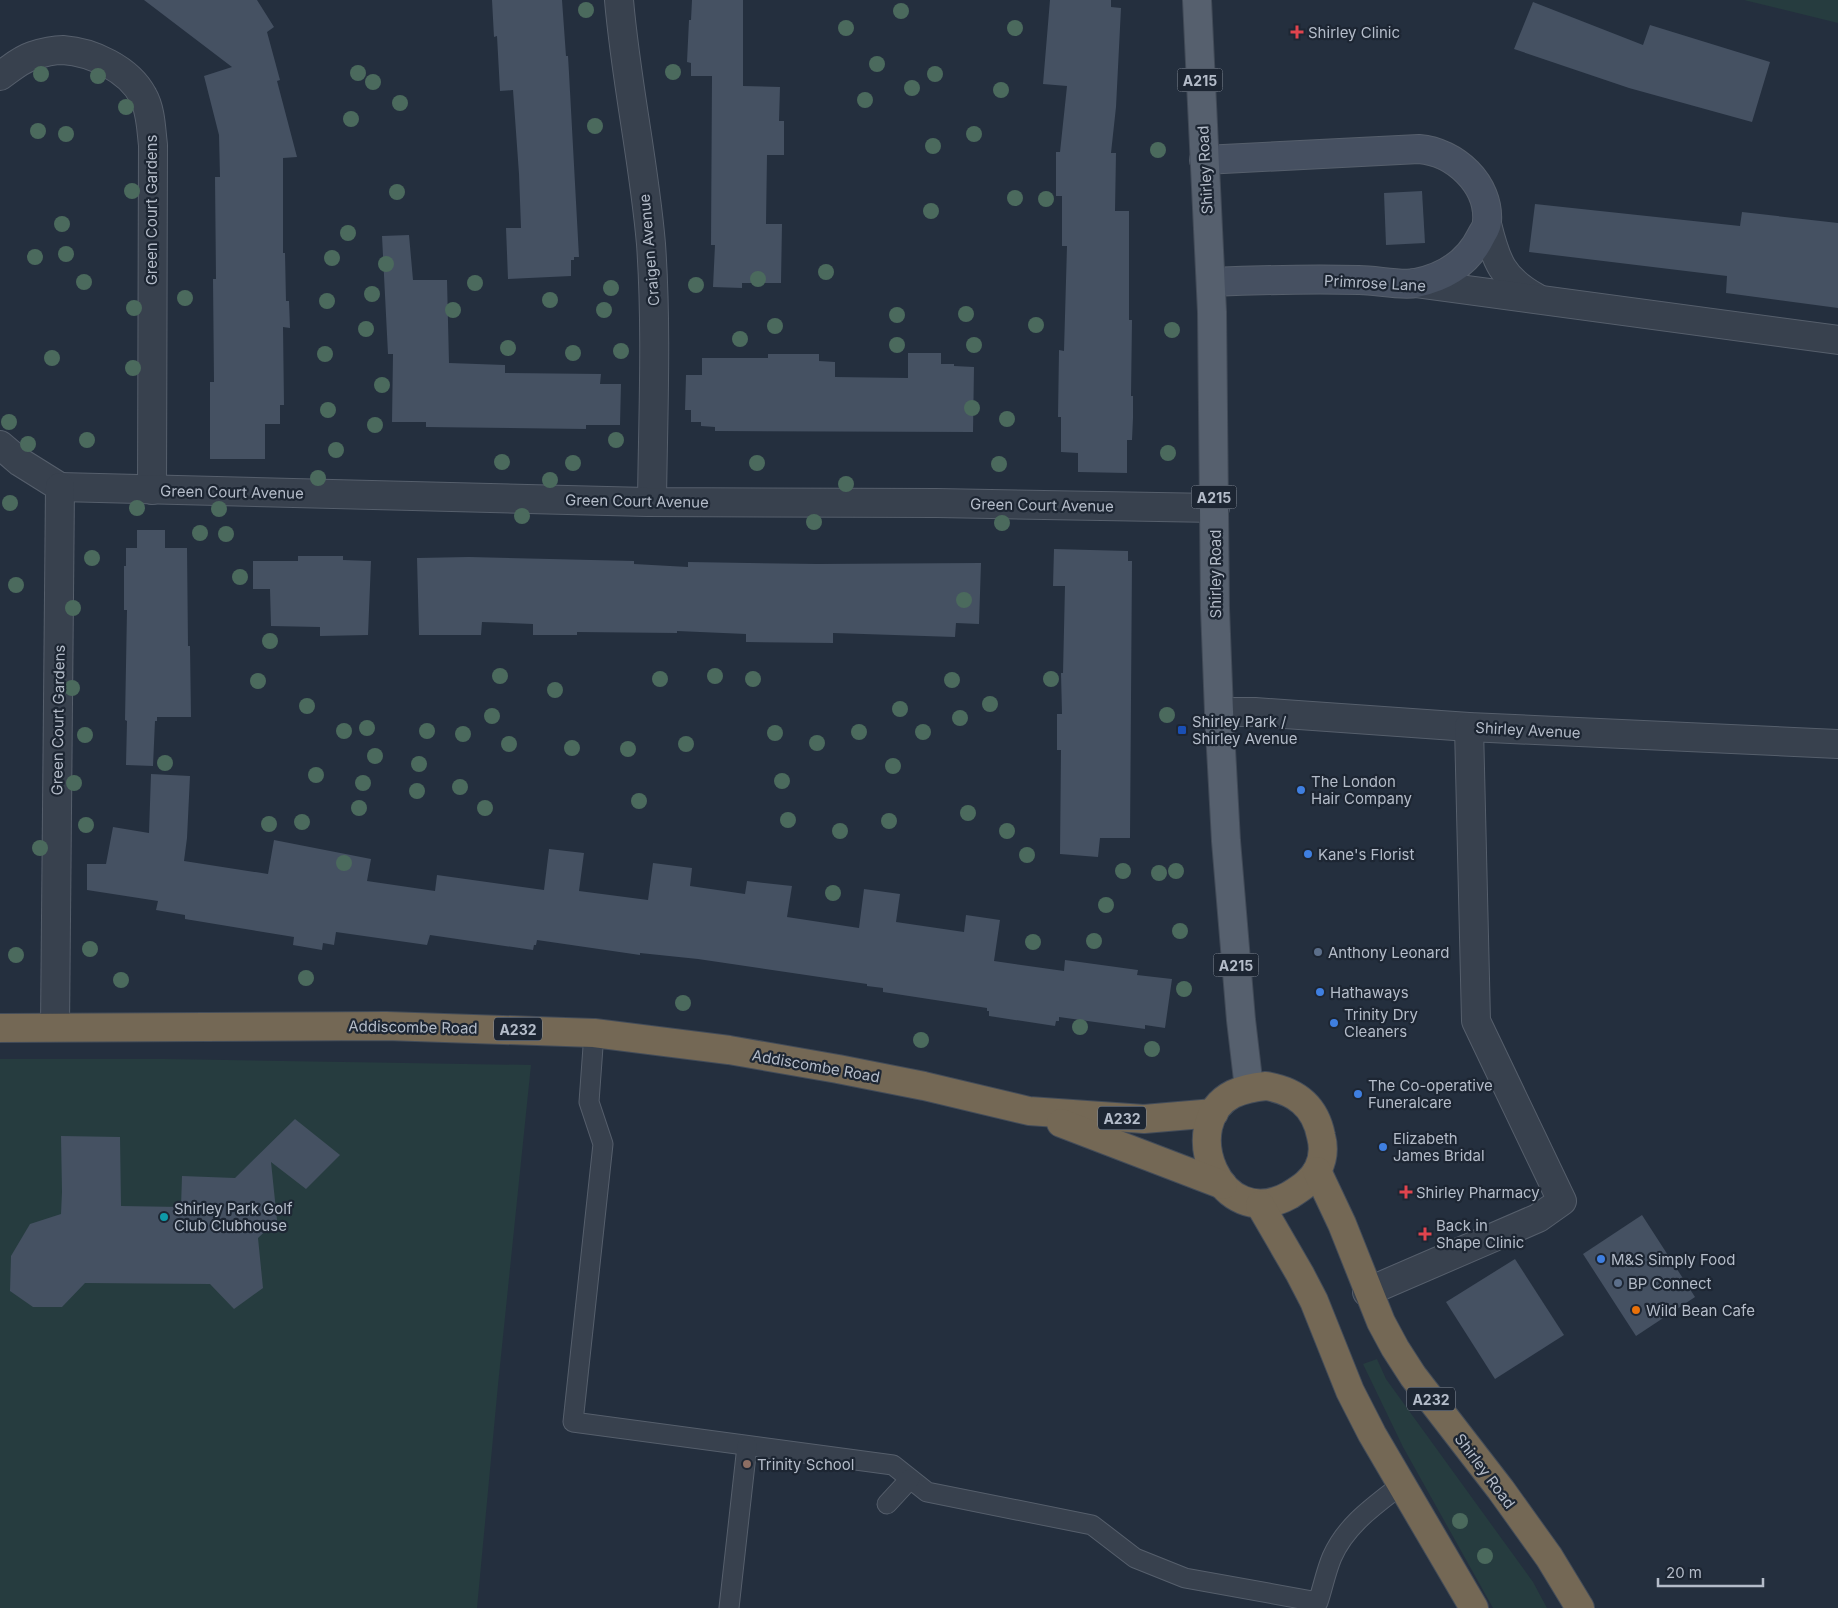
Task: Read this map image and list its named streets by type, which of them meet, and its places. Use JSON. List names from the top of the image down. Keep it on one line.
{"streets":{"highway":["Shirley Road","Addiscombe Road","A232"],"main road":["A215"],"street":["Green Court Gardens","Craigen Avenue","Primrose Lane","Green Court Avenue","Shirley Avenue"]},"crossings":[["Shirley Road","Primrose Lane"],["Shirley Road","Green Court Avenue"],["Shirley Road","Shirley Avenue"],["Shirley Road","Addiscombe Road"],["Green Court Gardens","Green Court Avenue"],["Green Court Gardens","Addiscombe Road"],["Craigen Avenue","Green Court Avenue"]],"places":{"health":["Shirley Clinic","Shirley Pharmacy","Back in Shape Clinic"],"transit":["Shirley Park / Shirley Avenue"],"other":["The London Hair Company","Kane's Florist","Anthony Leonard","Hathaways","Trinity Dry Cleaners","The Co-operative Funeralcare","Elizabeth James Bridal","Shirley Park Golf Club Clubhouse","M&S Simply Food","BP Connect","Wild Bean Cafe","Trinity School"]},"scale_bar":"20 m"}
